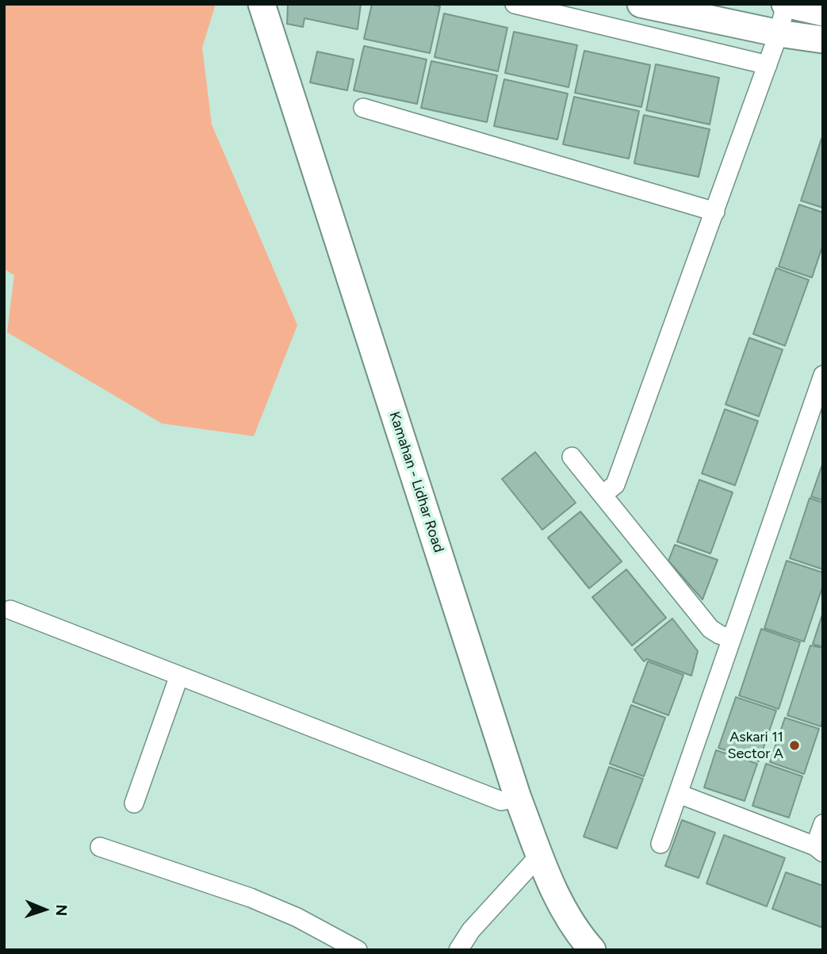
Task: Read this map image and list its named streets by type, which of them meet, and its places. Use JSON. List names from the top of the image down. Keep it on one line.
{"streets":{"main road":["Kamahan - Lidhar Road"]},"places":["Askari 11 Sector A"],"north":"right"}
